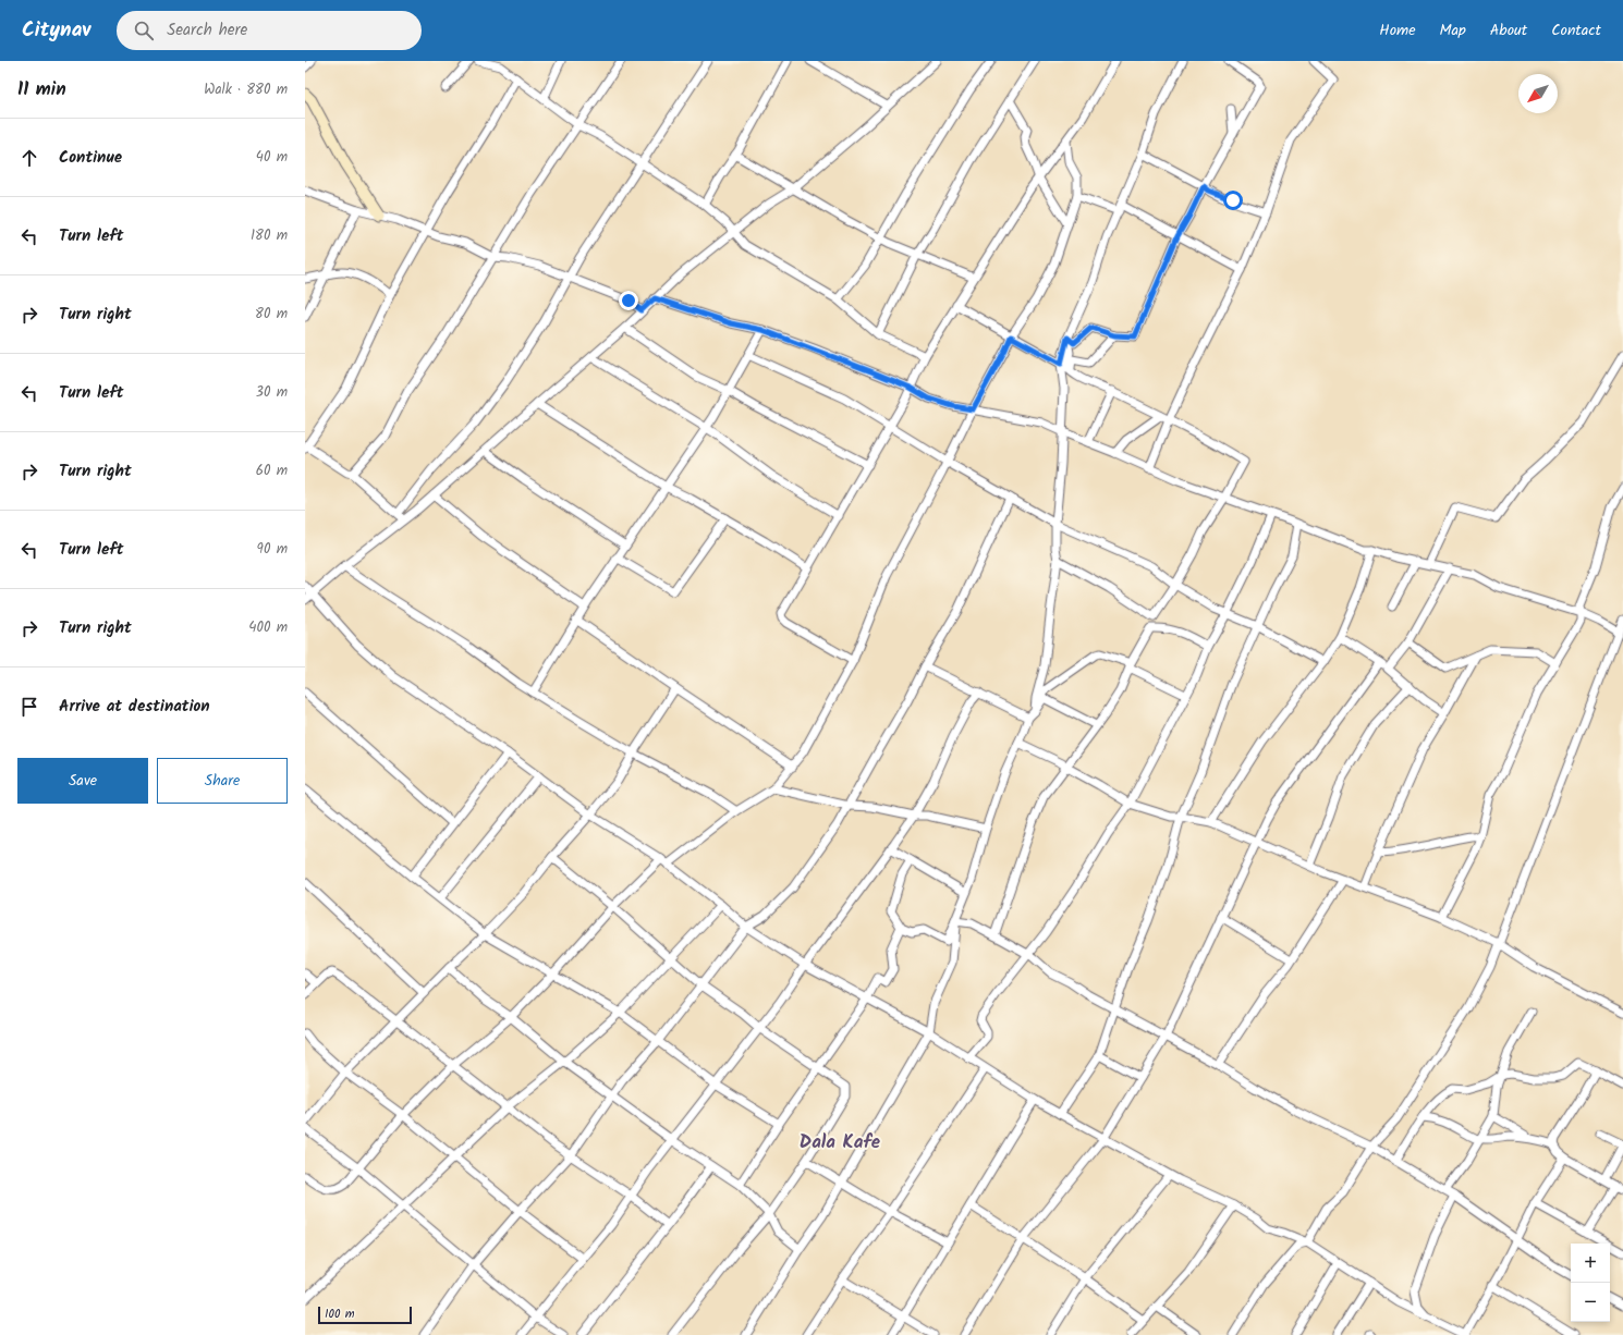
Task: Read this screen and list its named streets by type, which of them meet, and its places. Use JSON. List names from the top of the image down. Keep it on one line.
{"districts":["Dala Kafe"],"scale_bar":"100 m","north":"bottom left","page":{"header":"Citynav","search":"Search here","nav":["Home","Map","About","Contact"],"heading":["11 min","Walk · 880 m"],"list":[["Continue","40 m"],["Turn left","180 m"],["Turn right","80 m"],["Turn left","30 m"],["Turn right","60 m"],["Turn left","90 m"],["Turn right","400 m"],"Arrive at destination"],"buttons":["Save","Share"],"map_buttons":["+","−"],"scale":"100 m"}}
